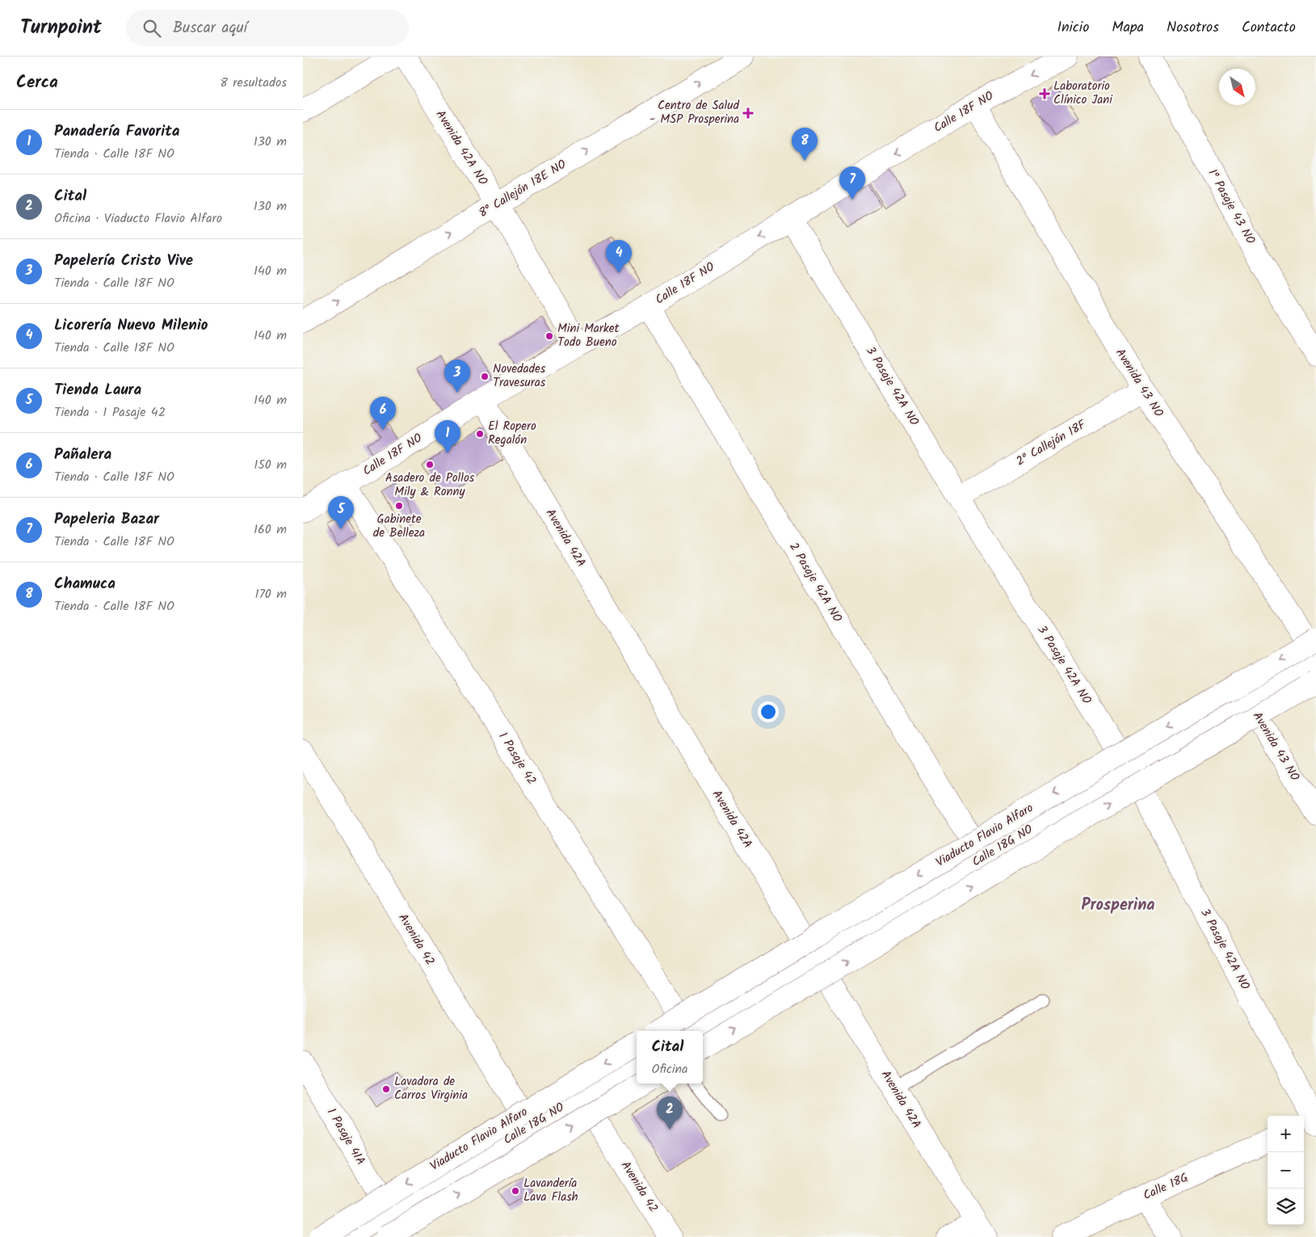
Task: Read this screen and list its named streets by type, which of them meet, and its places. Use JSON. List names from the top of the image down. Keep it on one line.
{"streets":{"street":["Calle 18F NO","Avenida 42A NO","8° Callejón 18E NO","1° Pasaje 43 NO","Avenida 43 NO","3 Pasaje 42A NO","2° Callejón 18F","Avenida 42A","2 Pasaje 42A NO","1 Pasaje 42","Viaducto Flavio Alfaro","Calle 18G NO","Avenida 42","1 Pasaje 41A","Calle 18G"]},"crossings":[["Calle 18F NO","Avenida 42A NO"],["Calle 18F NO","Avenida 43 NO"],["Calle 18F NO","3 Pasaje 42A NO"],["Calle 18F NO","Avenida 42A"],["Calle 18F NO","2 Pasaje 42A NO"],["Calle 18F NO","1 Pasaje 42"],["Avenida 42A NO","8° Callejón 18E NO"],["Avenida 43 NO","2° Callejón 18F"],["Avenida 43 NO","Calle 18G NO"],["3 Pasaje 42A NO","2° Callejón 18F"],["3 Pasaje 42A NO","Calle 18G NO"],["Avenida 42A","Calle 18G NO"],["2 Pasaje 42A NO","Calle 18G NO"],["Calle 18G NO","Avenida 42"],["Calle 18G NO","1 Pasaje 41A"]],"one_way":["Calle 18F NO","8° Callejón 18E NO"],"districts":["Prosperina"],"places":{"health":["Laboratorio Clínico Jani","Centro de Salud - MSP Prosperina"],"other":["Mini Market Todo Bueno","Novedades Travesuras","El Ropero Regalón","Asadero de Pollos Mily & Ronny","Gabinete de Belleza","Lavadora de Carros Virginia","Lavandería Lava Flash"]},"north":"bottom right","page":{"header":"Turnpoint","search":"Buscar aquí","nav":["Inicio","Mapa","Nosotros","Contacto"],"heading":["Cerca","8 resultados"],"list":[{"mark":"1","name":"Panadería Favorita","note":"Tienda · Calle 18F NO","value":"130 m"},{"mark":"2","name":"Cital","note":"Oficina · Viaducto Flavio Alfaro","value":"130 m"},{"mark":"3","name":"Papelería Cristo Vive","note":"Tienda · Calle 18F NO","value":"140 m"},{"mark":"4","name":"Licorería Nuevo Milenio","note":"Tienda · Calle 18F NO","value":"140 m"},{"mark":"5","name":"Tienda Laura","note":"Tienda · 1 Pasaje 42","value":"140 m"},{"mark":"6","name":"Pañalera","note":"Tienda · Calle 18F NO","value":"150 m"},{"mark":"7","name":"Papeleria Bazar","note":"Tienda · Calle 18F NO","value":"160 m"},{"mark":"8","name":"Chamuca","note":"Tienda · Calle 18F NO","value":"170 m"}],"pins":["8","7","4","3","6","1","5","2"],"popup":["Cital","Oficina"],"map_buttons":["+","−"]}}
